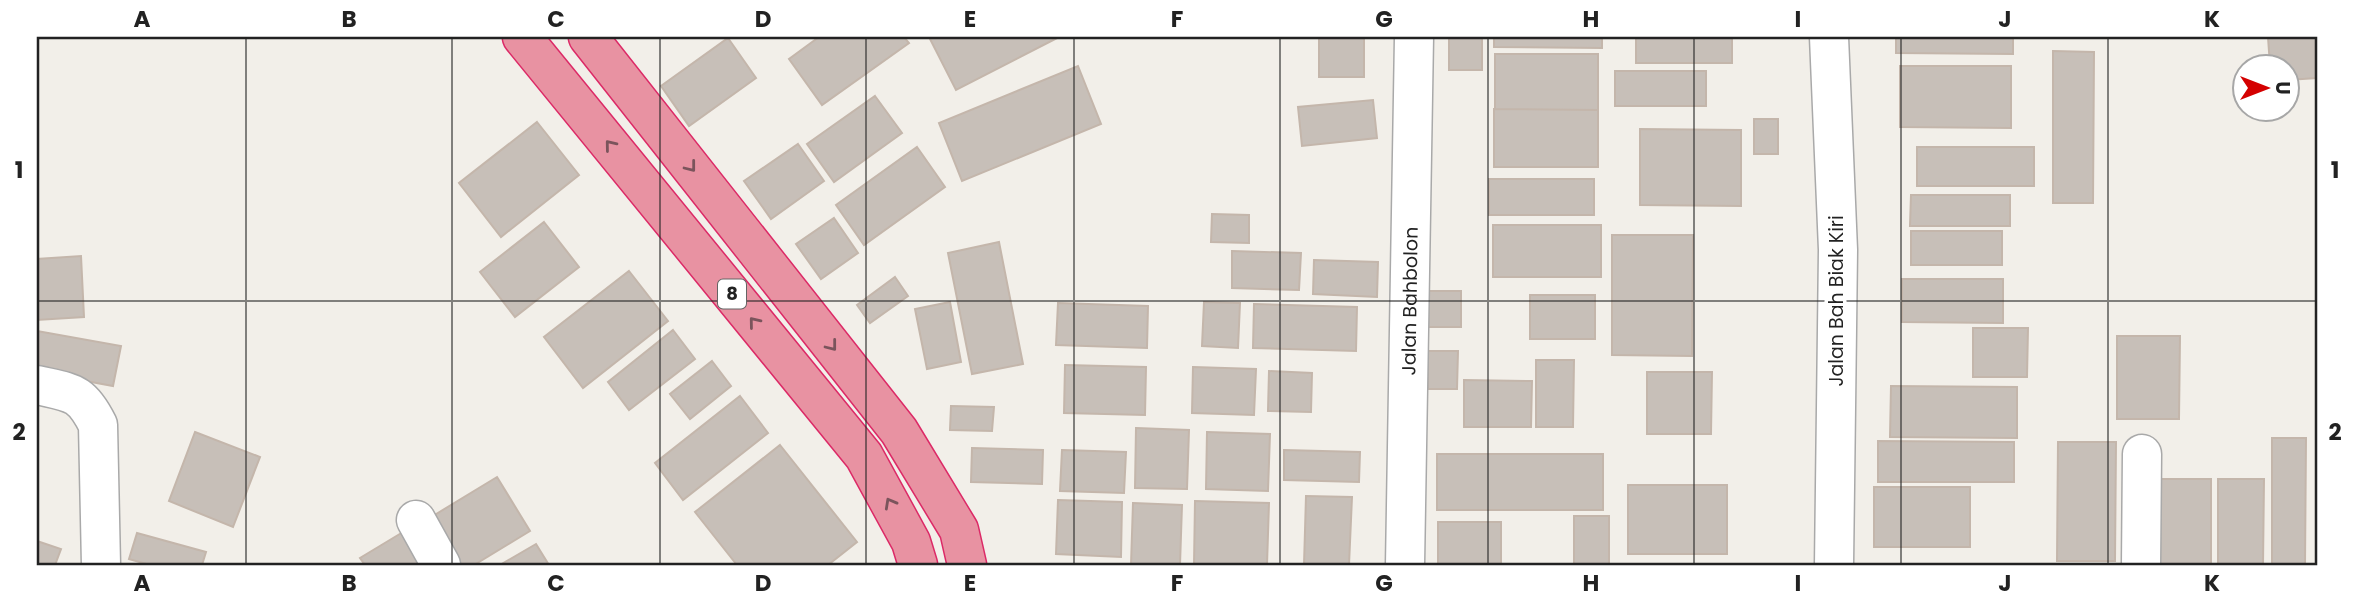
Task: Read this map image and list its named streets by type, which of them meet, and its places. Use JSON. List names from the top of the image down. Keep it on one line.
{"streets":{"highway":["8"],"street":["Jalan Bahbolon","Jalan Bah Biak Kiri"]},"north":"right","grid":{"columns":["A","B","C","D","E","F","G","H","I","J","K"],"rows":["1","2"]}}
